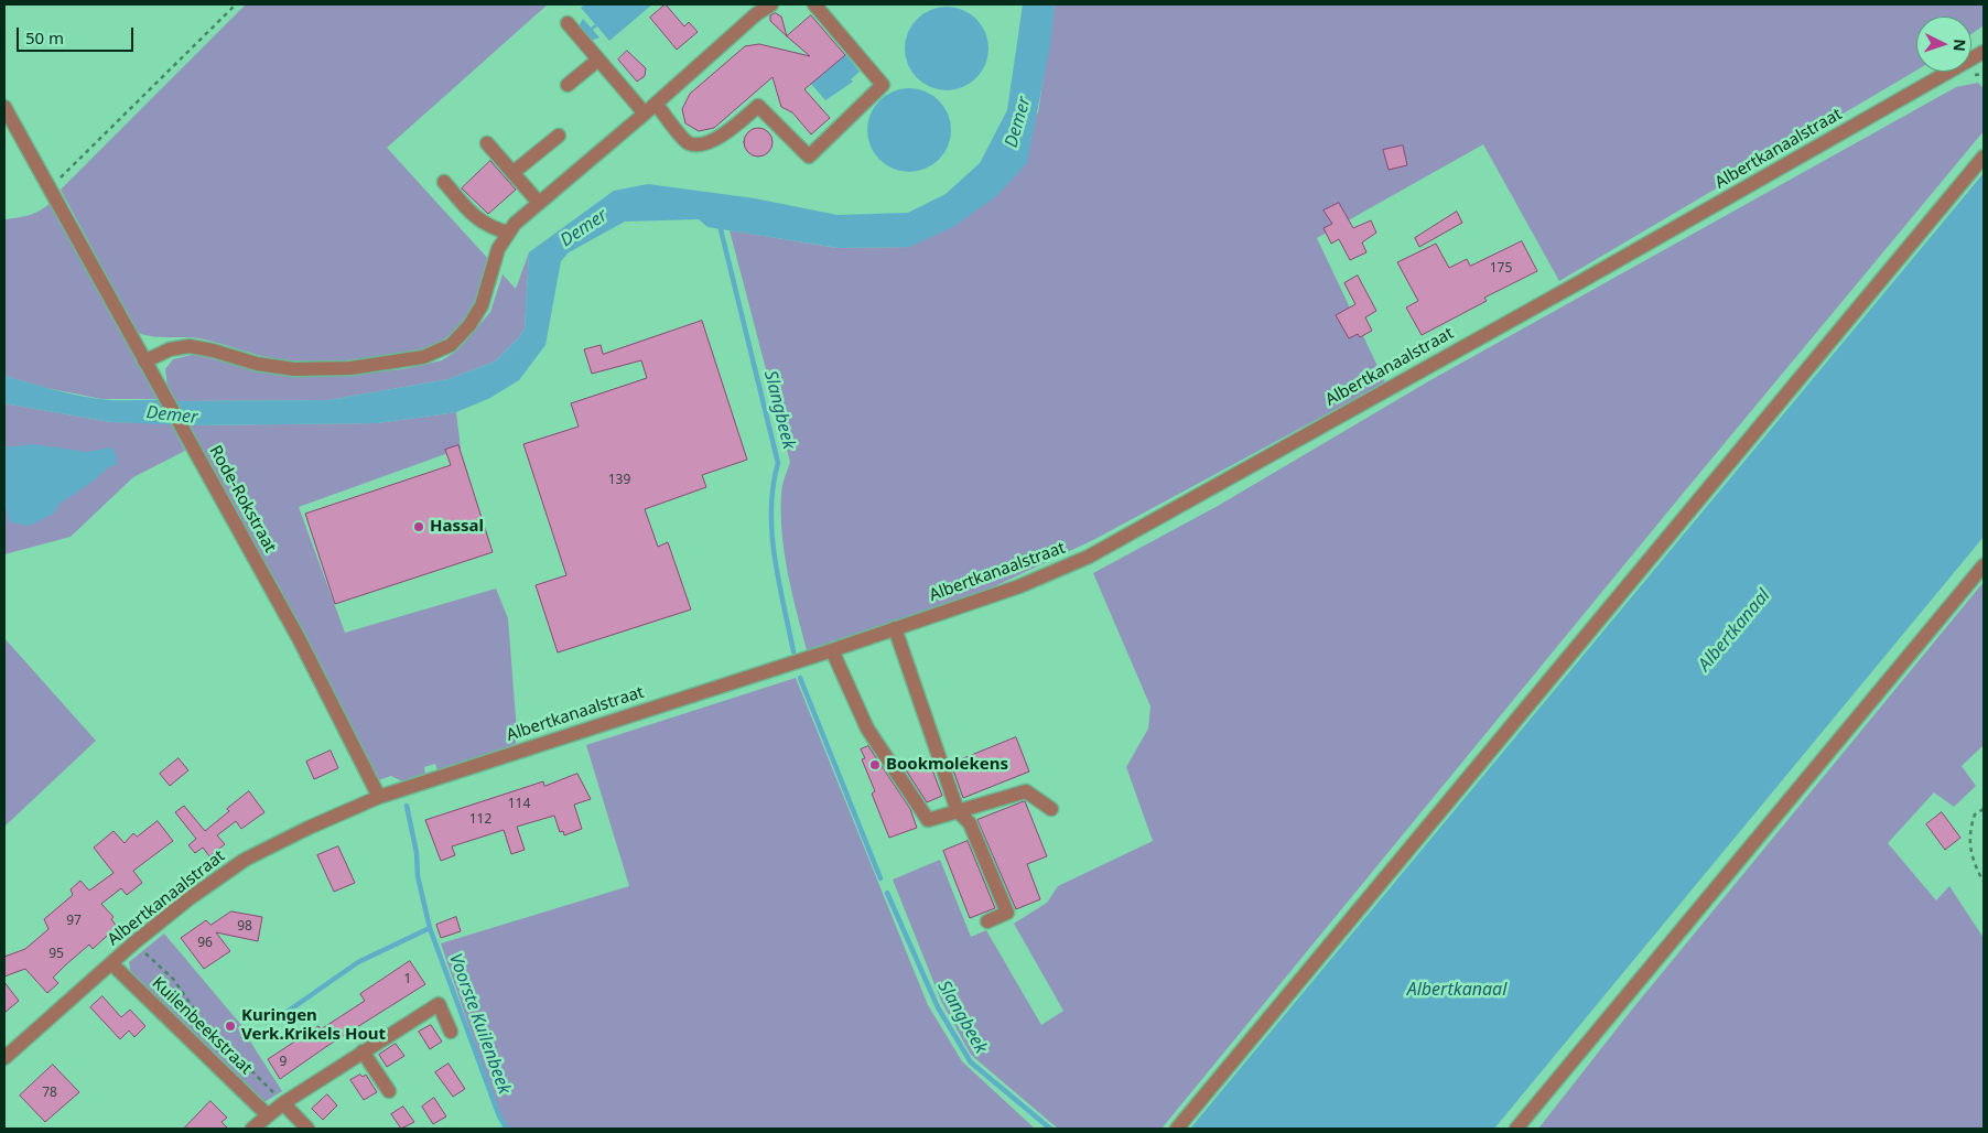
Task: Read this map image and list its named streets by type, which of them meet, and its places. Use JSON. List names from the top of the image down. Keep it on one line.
{"streets":{"street":["Albertkanaalstraat","Rode-Rokstraat","Kuilenbeekstraat"]},"crossings":[["Albertkanaalstraat","Rode-Rokstraat"],["Albertkanaalstraat","Kuilenbeekstraat"]],"water":["Demer","Slangbeek","Albertkanaal","Voorste Kuilenbeek"],"places":["Hassal","Bookmolekens","Kuringen Verk.Krikels Hout"],"house_numbers":["175","139","114","112","97","98","96","95","1","9","78"],"scale_bar":"50 m","north":"right"}
